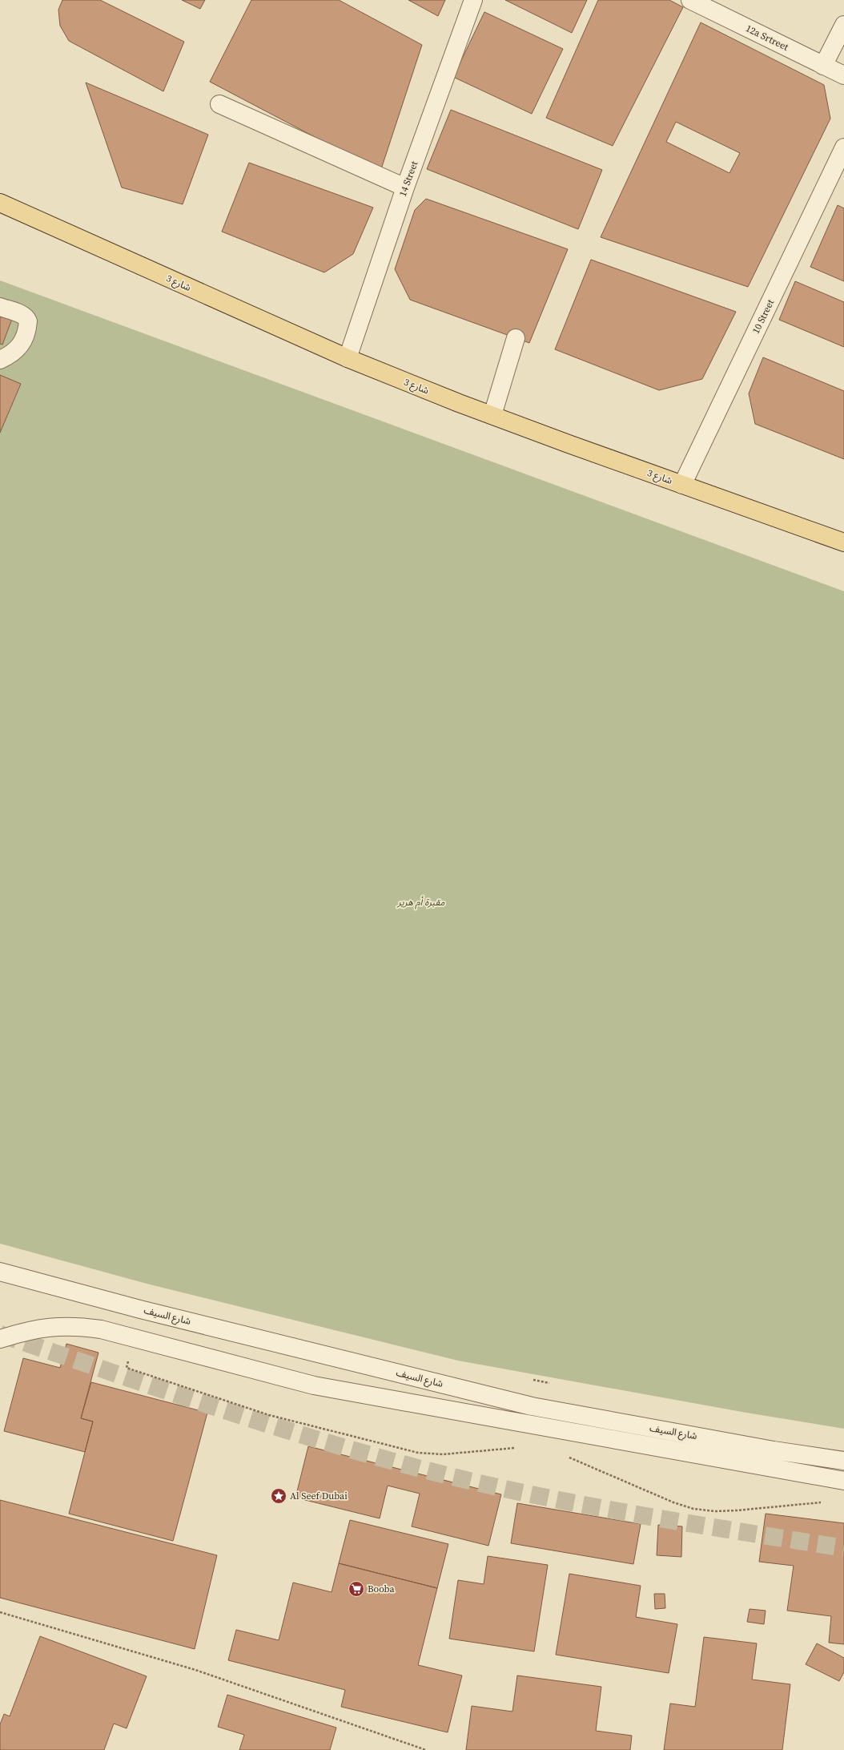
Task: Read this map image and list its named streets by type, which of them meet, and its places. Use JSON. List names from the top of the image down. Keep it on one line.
{"streets":{"main road":["شارع 3"],"street":["12a Srtreet","14 Street","10 Street","شارع السيف"]},"crossings":[["14 Street","شارع 3"],["شارع 3","10 Street"]],"parks":["مقبرة أم هرير"],"places":{"place":["Al Seef Dubai"],"supermarket":["Booba"]}}
